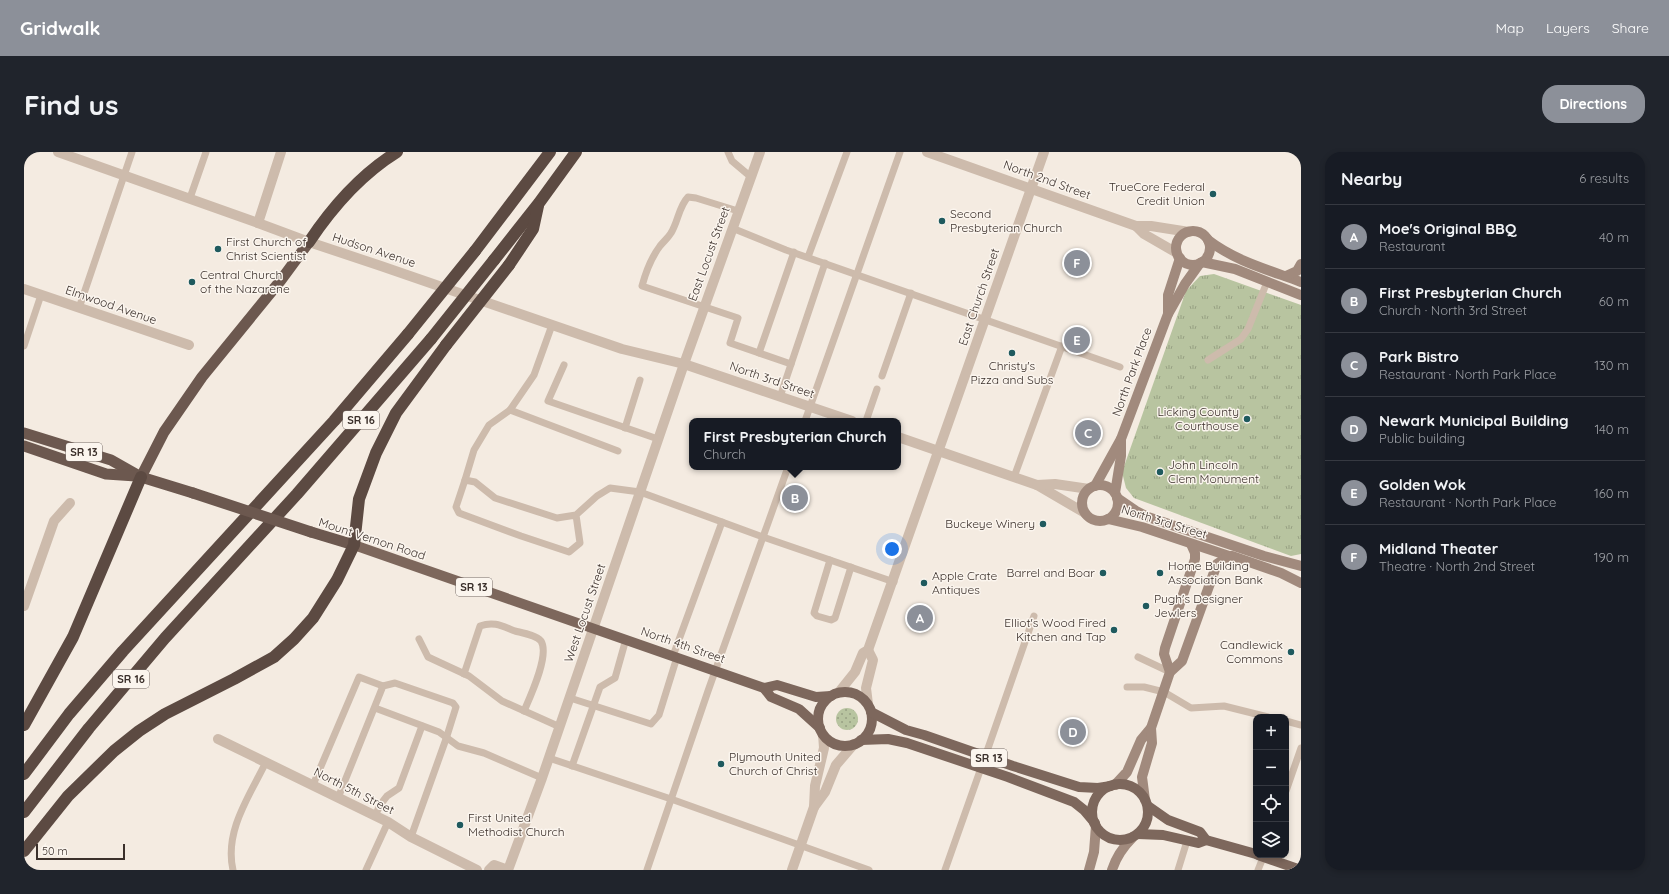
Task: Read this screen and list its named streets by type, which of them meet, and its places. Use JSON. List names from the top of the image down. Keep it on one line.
{"streets":{"highway":["SR 16","SR 13","Mount Vernon Road"],"main road":["North Park Place","North 3rd Street","North 4th Street"],"street":["North 2nd Street","Hudson Avenue","East Locust Street","East Church Street","Elmwood Avenue","West Locust Street","North 5th Street"]},"crossings":[["North 2nd Street","East Church Street"],["North 2nd Street","North Park Place"],["Hudson Avenue","East Locust Street"],["Hudson Avenue","North 3rd Street"],["Hudson Avenue","West Locust Street"],["East Locust Street","North 3rd Street"],["East Locust Street","West Locust Street"],["East Church Street","SR 13"],["East Church Street","North 4th Street"],["North Park Place","North 3rd Street"],["North 3rd Street","West Locust Street"],["SR 13","North 4th Street"],["Mount Vernon Road","West Locust Street"],["Mount Vernon Road","North 4th Street"],["West Locust Street","North 4th Street"]],"places":["TrueCore Federal Credit Union","Second Presbyterian Church","First Church of Christ Scientist","Central Church of the Nazarene","Christy's Pizza and Subs","Licking County Courthouse","John Lincoln Clem Monument","Buckeye Winery","Barrel and Boar","Home Building Association Bank","Apple Crate Antiques","Pugh's Designer Jewlers","Elliot's Wood Fired Kitchen and Tap","Candlewick Commons","Plymouth United Church of Christ","First United Methodist Church"],"scale_bar":"50 m","page":{"header":"Gridwalk","nav":["Map","Layers","Share"],"buttons":"Directions","title":"Find us","heading":["Nearby","6 results"],"list":[{"mark":"A","name":"Moe's Original BBQ","note":"Restaurant","value":"40 m"},{"mark":"B","name":"First Presbyterian Church","note":"Church · North 3rd Street","value":"60 m"},{"mark":"C","name":"Park Bistro","note":"Restaurant · North Park Place","value":"130 m"},{"mark":"D","name":"Newark Municipal Building","note":"Public building","value":"140 m"},{"mark":"E","name":"Golden Wok","note":"Restaurant · North Park Place","value":"160 m"},{"mark":"F","name":"Midland Theater","note":"Theatre · North 2nd Street","value":"190 m"}],"pins":["F","E","C","B","A","D"],"popup":["First Presbyterian Church","Church"],"map_buttons":["+","−"],"scale":"50 m"}}
